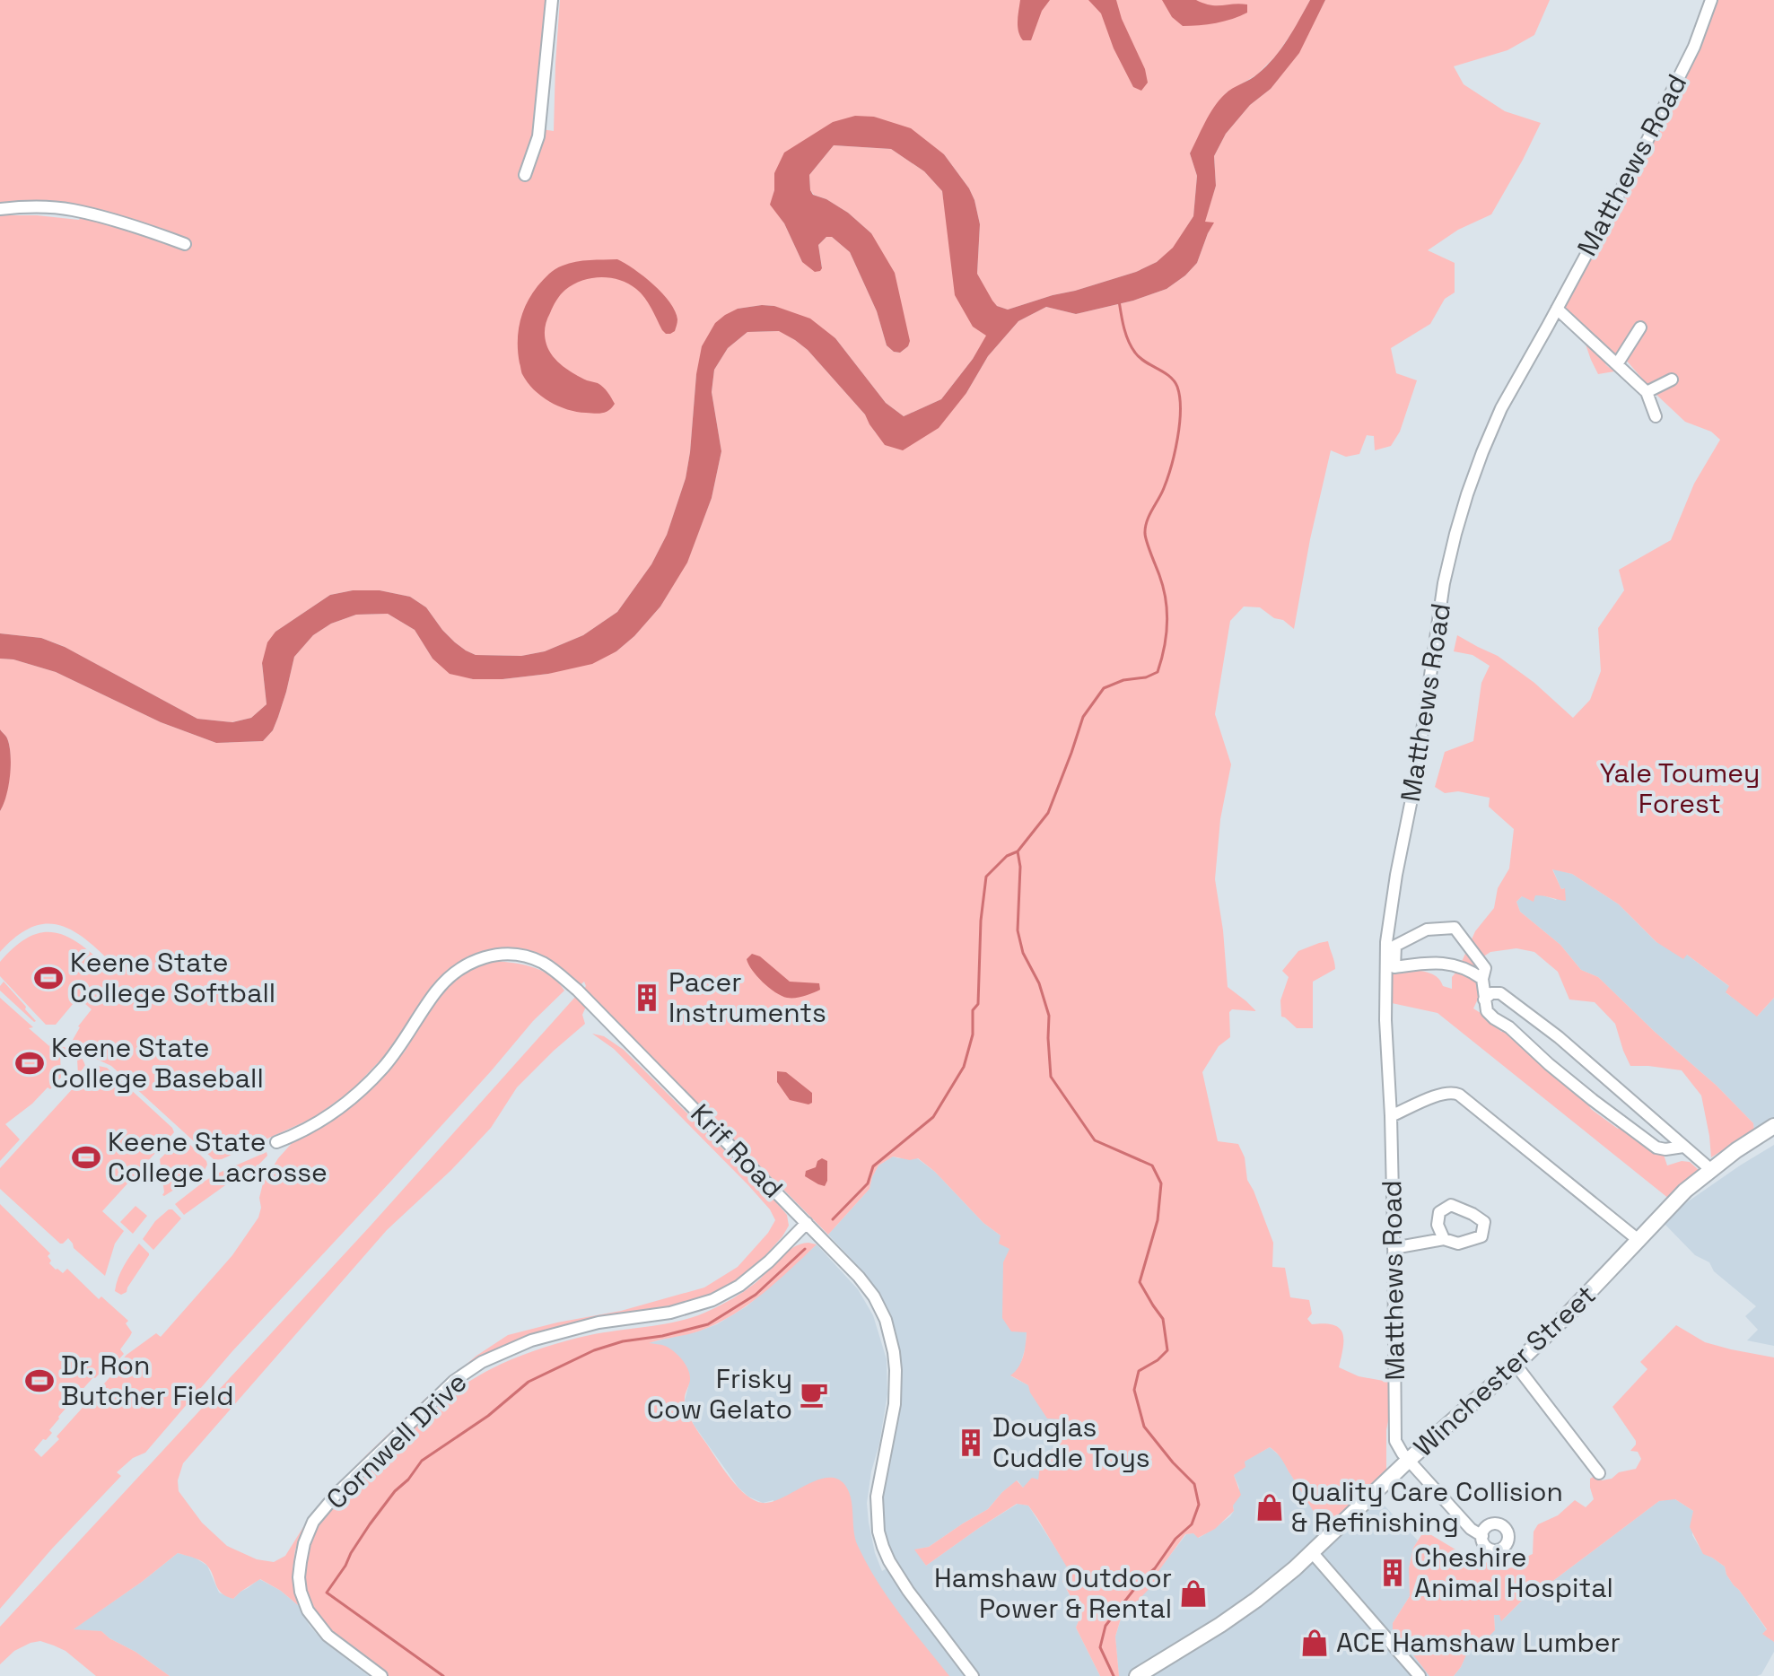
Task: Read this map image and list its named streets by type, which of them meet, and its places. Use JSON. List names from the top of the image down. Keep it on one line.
{"streets":{"main road":["Winchester Street"],"street":["Matthews Road","Krif Road","Cornwell Drive"]},"crossings":[["Matthews Road","Winchester Street"],["Krif Road","Cornwell Drive"]],"parks":["Yale Toumey Forest"],"places":{"sports":["Keene State College Softball","Keene State College Baseball","Keene State College Lacrosse","Dr. Ron Butcher Field"],"building":["Pacer Instruments","Douglas Cuddle Toys","Cheshire Animal Hospital"],"cafe":["Frisky Cow Gelato"],"shop":["Quality Care Collision & Refinishing","Hamshaw Outdoor Power & Rental","ACE Hamshaw Lumber"]}}
